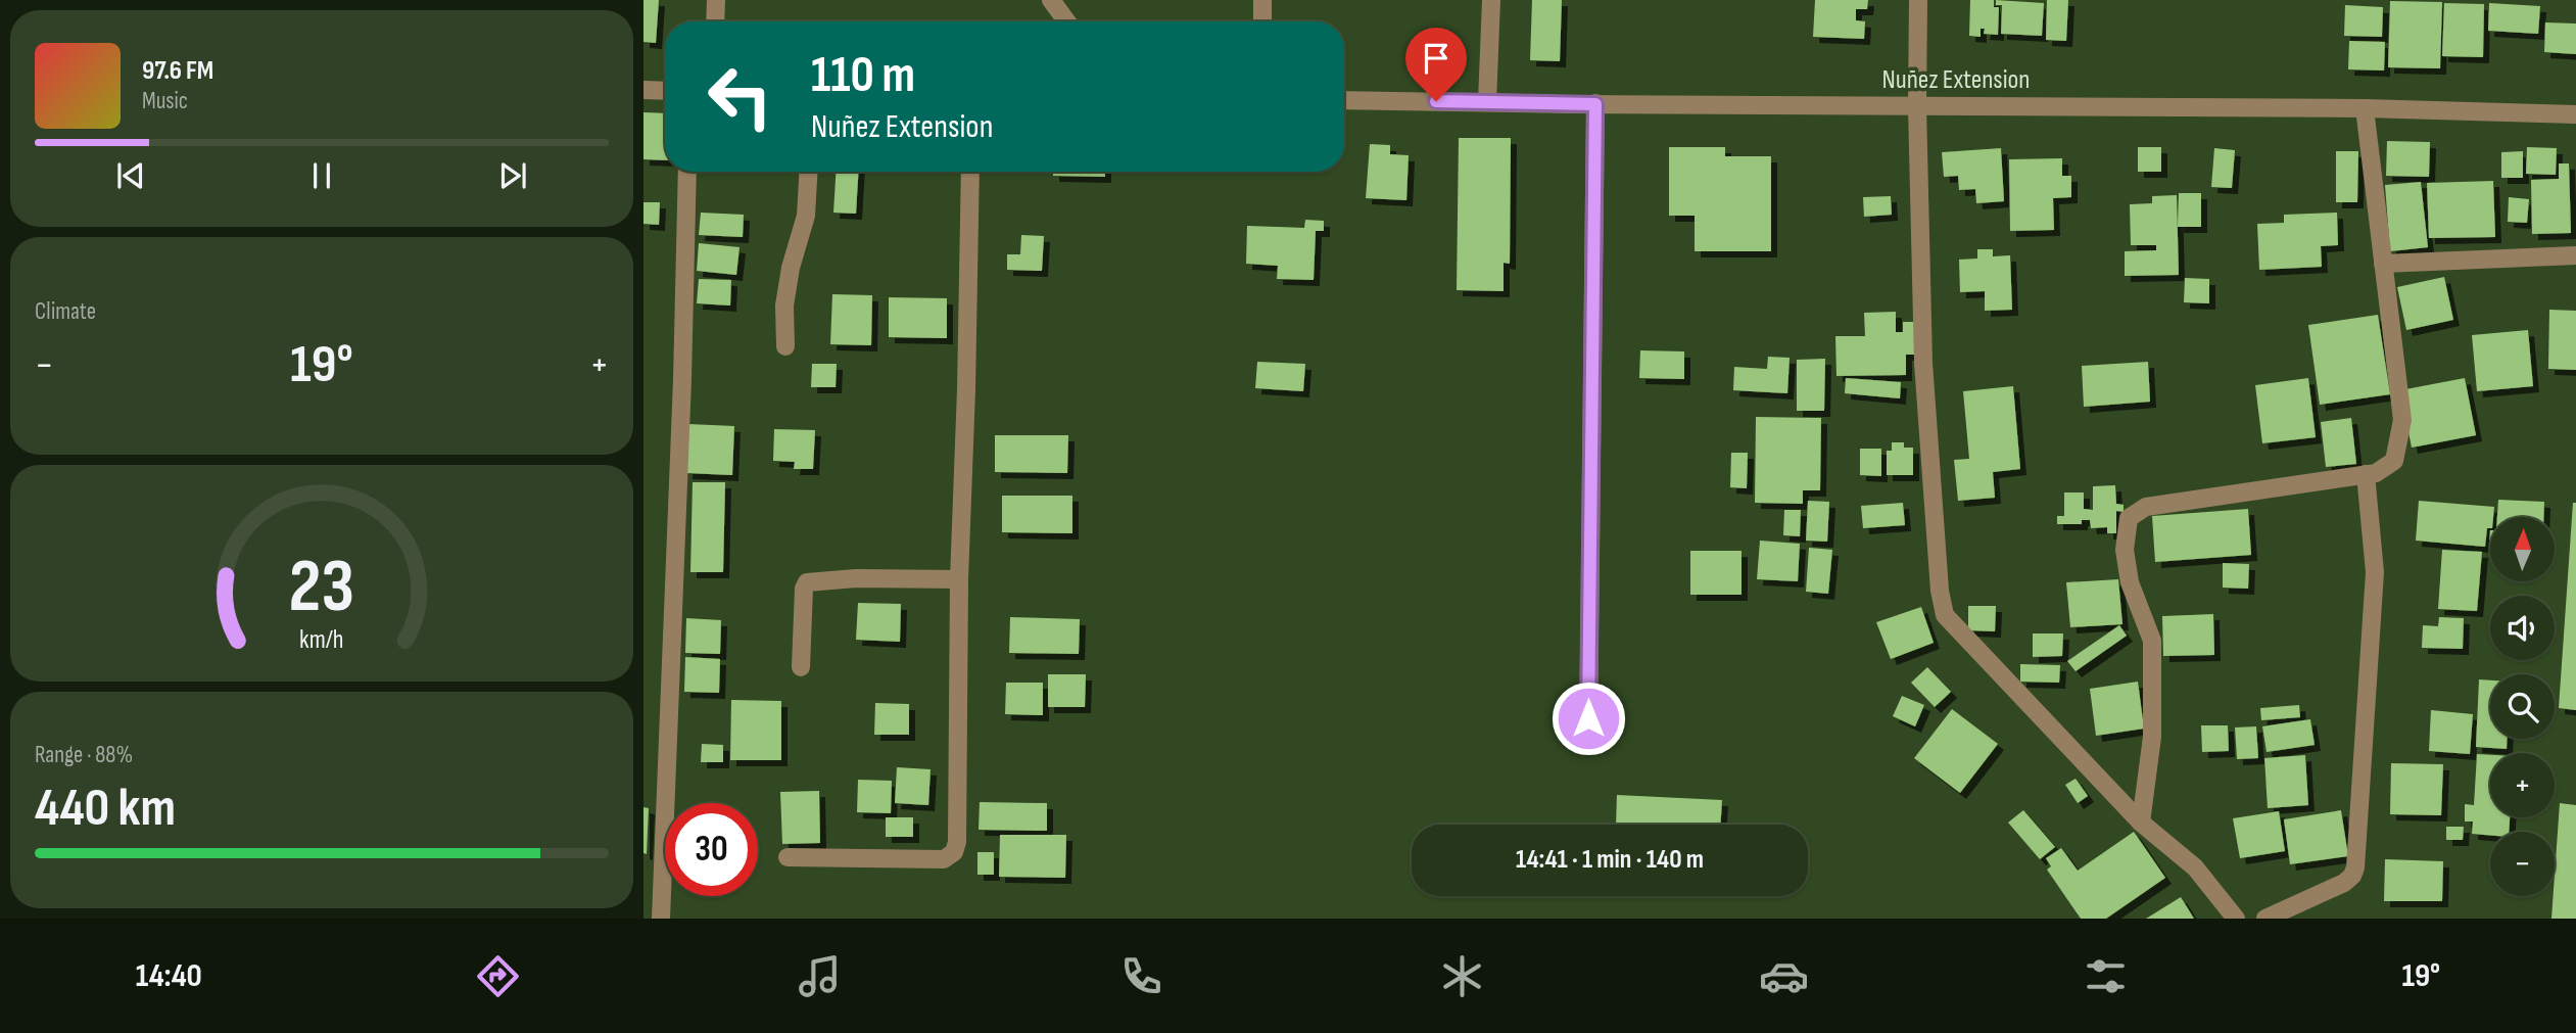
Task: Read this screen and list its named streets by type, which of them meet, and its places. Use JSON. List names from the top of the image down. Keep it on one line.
{"streets":{"street":["Nuñez Extension"]},"north":"top","page":{"turn":["110 m","Nuñez Extension"],"song":["97.6 FM","Music"],"tile":["Climate",["Range · 88%","440 km"]],"heat":["−","19°","+"],"map_buttons":["+","−"],"limit":"30","trip":"14:41 · 1 min · 140 m","tabs":["14:40","19°"],"gauge":["23","km/h"]}}
